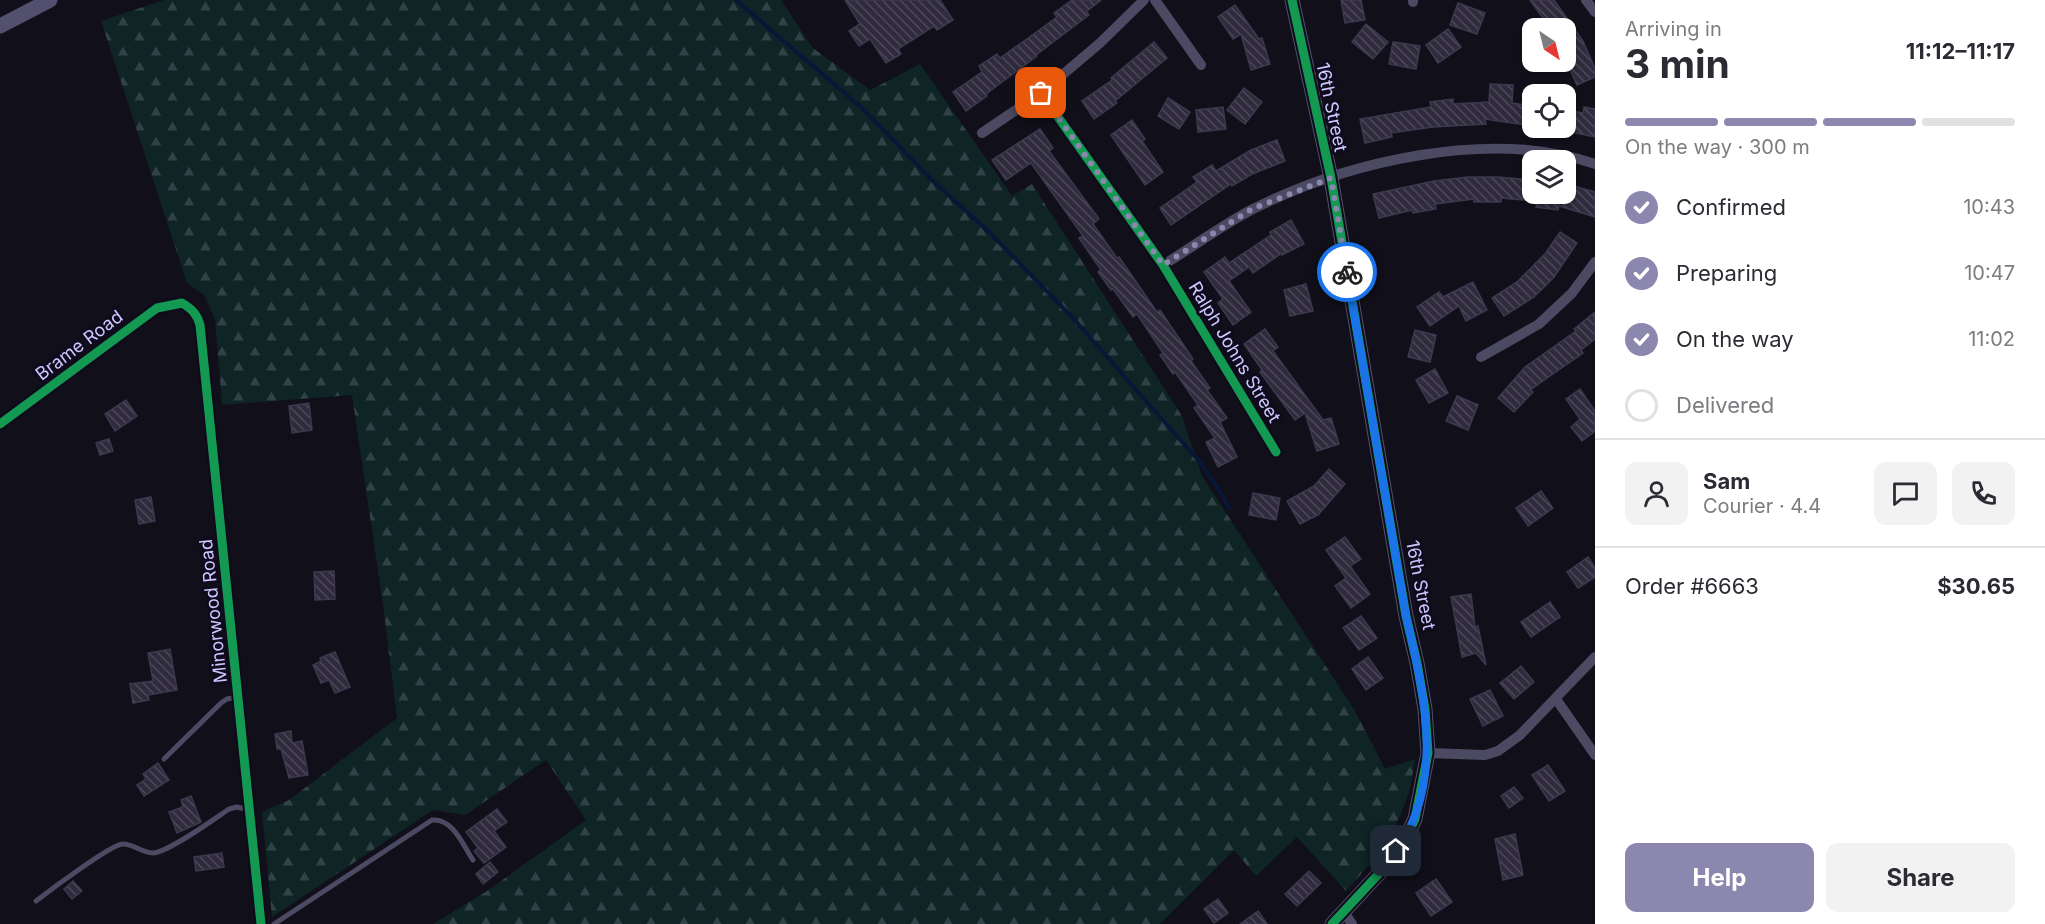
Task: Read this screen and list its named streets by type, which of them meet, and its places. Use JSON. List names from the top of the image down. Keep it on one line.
{"streets":{"street":["16th Street","Brame Road","Ralph Johns Street","Minorwood Road"]},"crossings":[["Brame Road","Minorwood Road"]],"north":"bottom right","page":{"heading":["3 min","Arriving in","11:12–11:17"],"panel":["Sam","Courier · 4.4","Order #6663","$30.65"],"bar":"On the way · 300 m","list":[["Confirmed","10:43"],["Preparing","10:47"],["On the way","11:02"],"Delivered"],"buttons":["Help","Share"]}}
